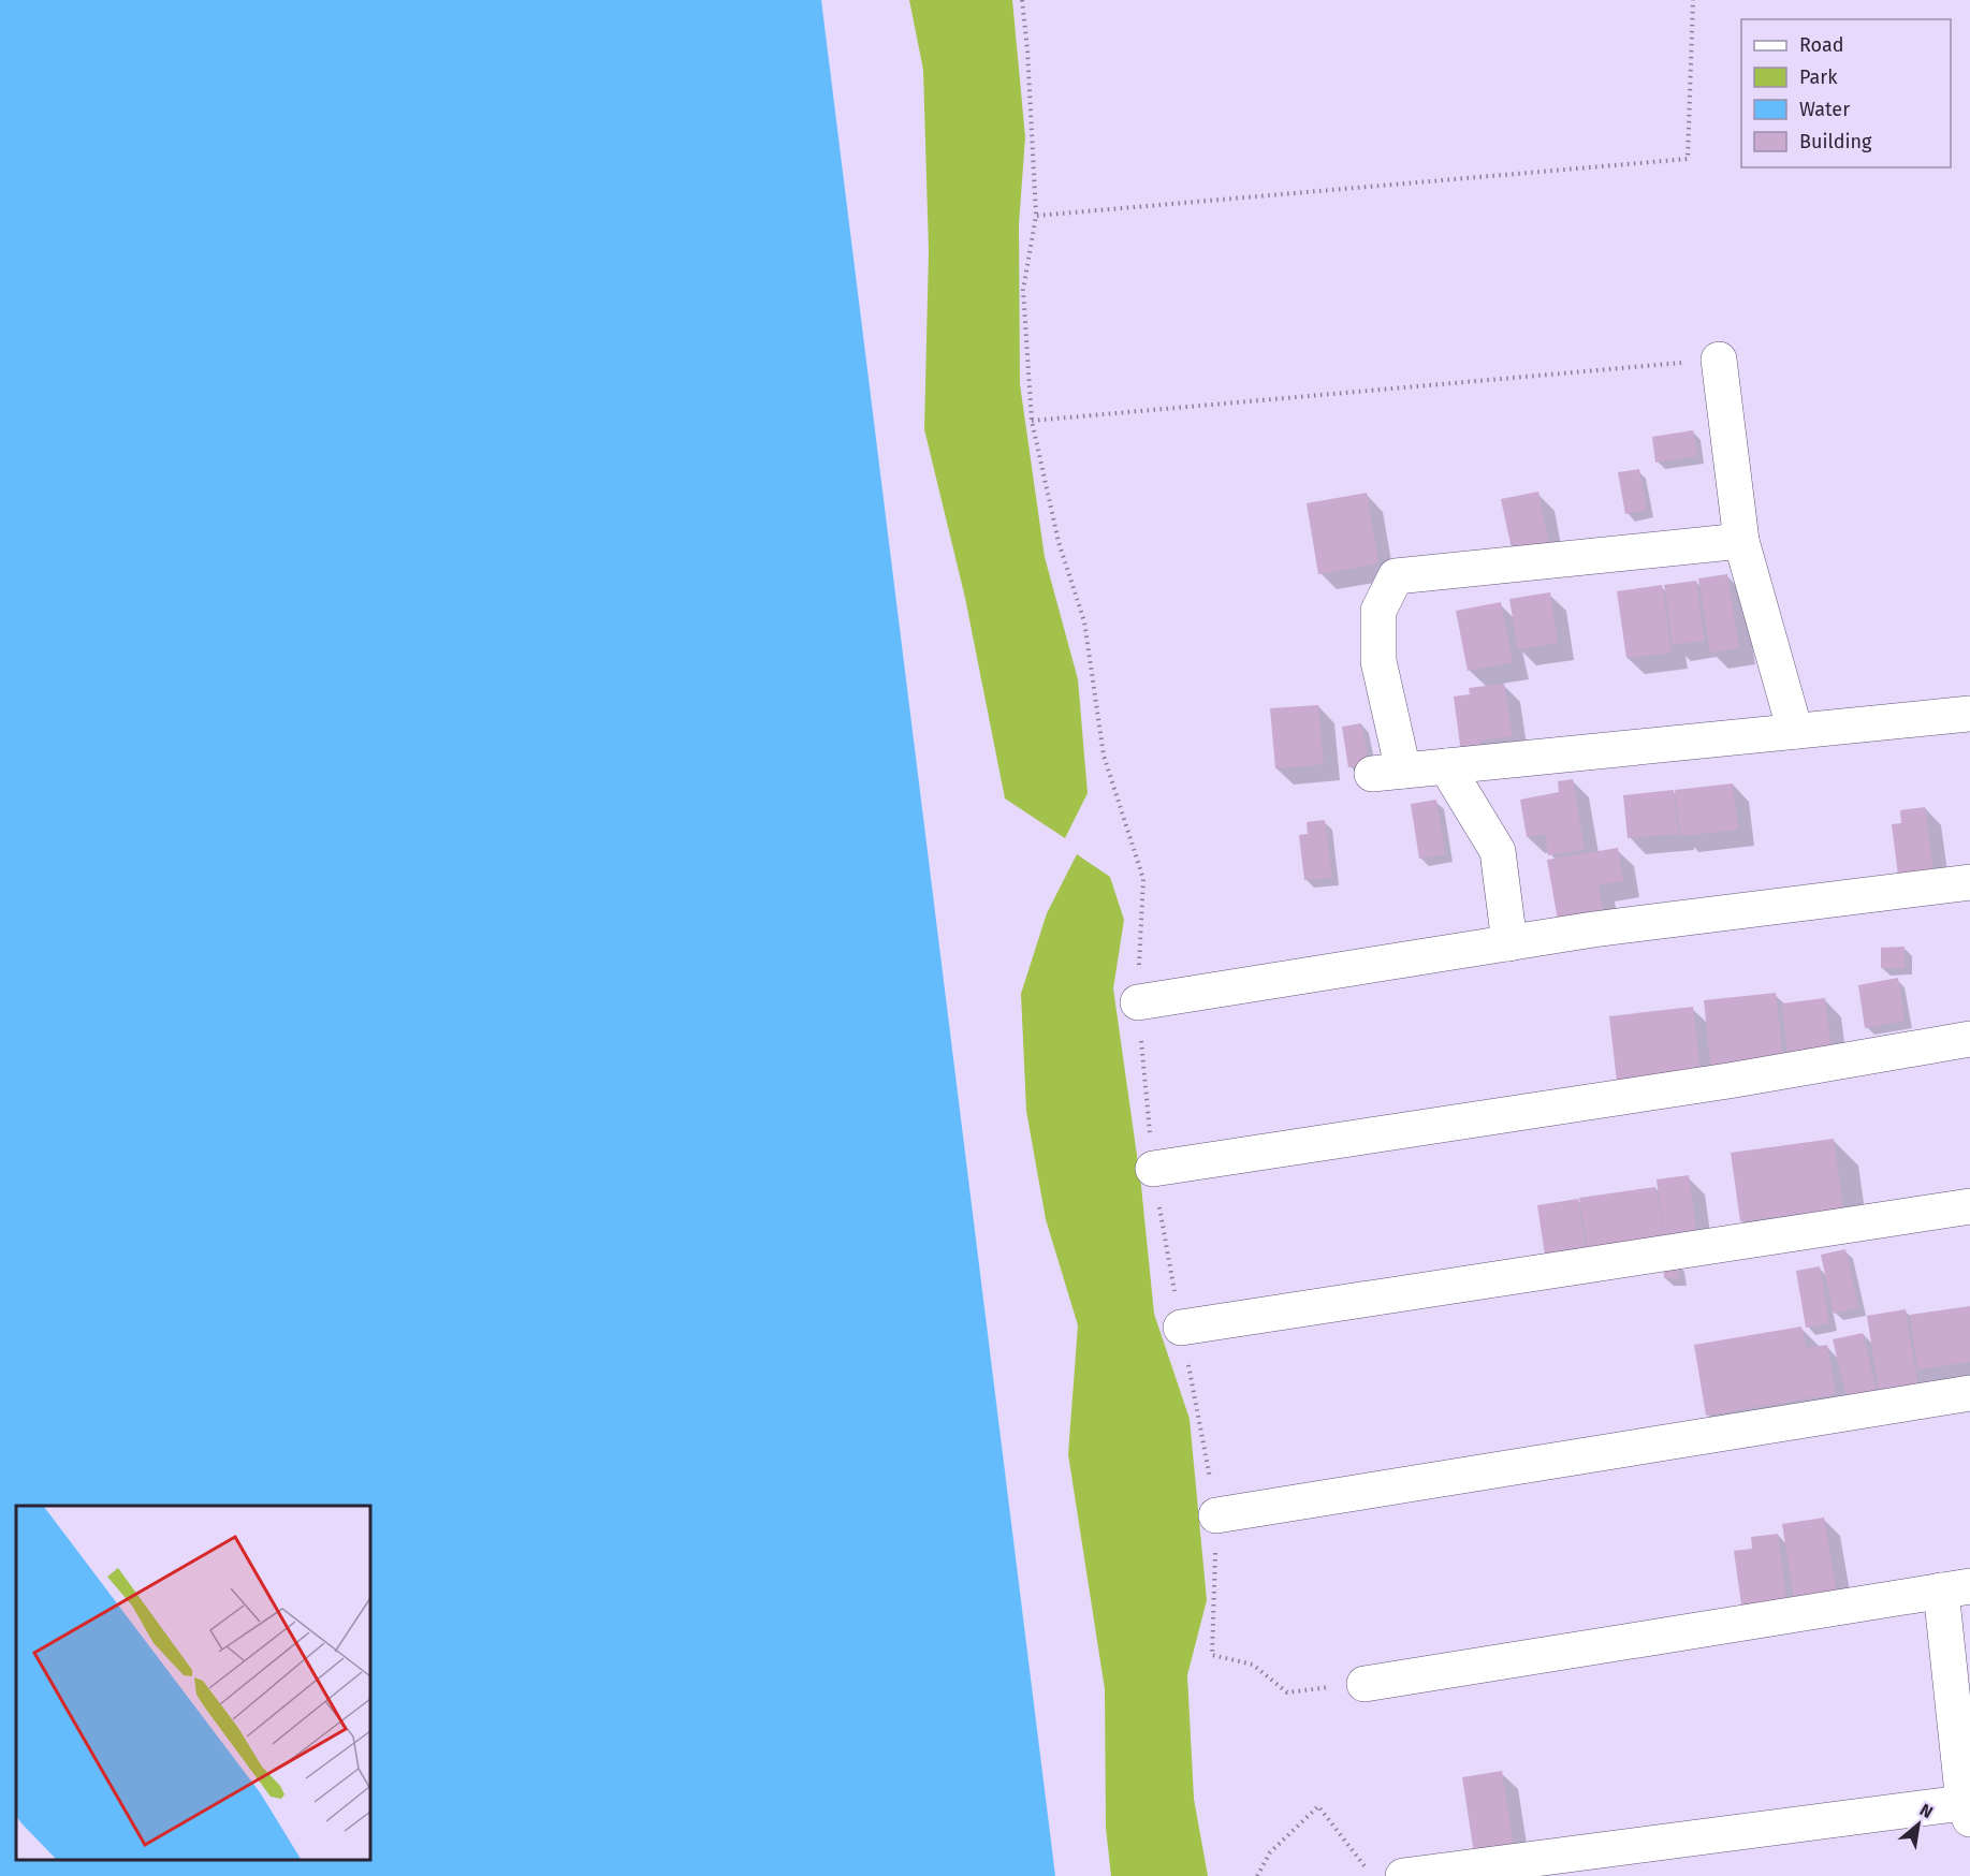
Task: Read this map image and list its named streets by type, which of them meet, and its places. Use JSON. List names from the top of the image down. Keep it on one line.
{"legend":["Road","Park","Water","Building"],"north":"top right"}
